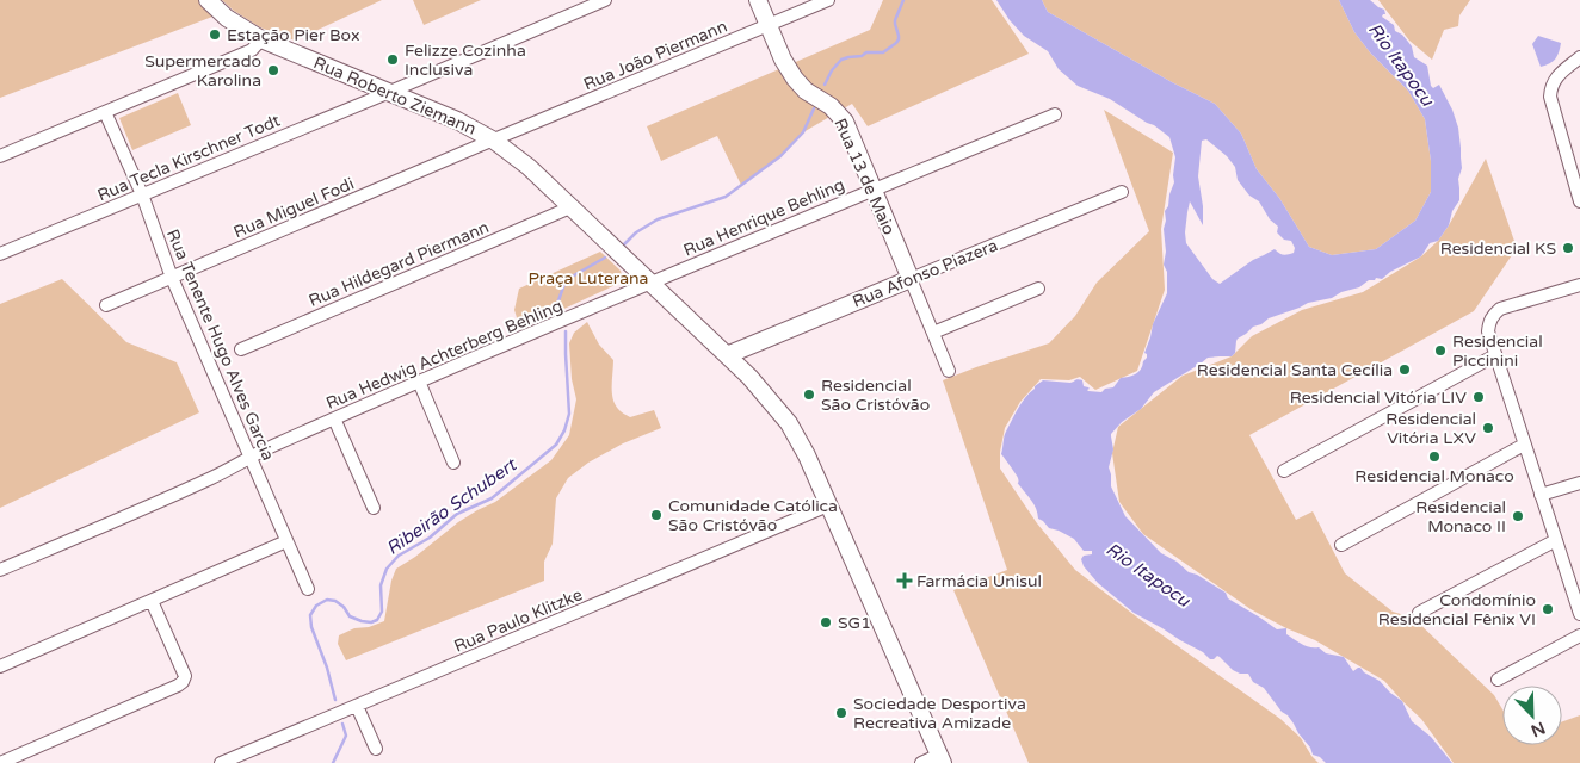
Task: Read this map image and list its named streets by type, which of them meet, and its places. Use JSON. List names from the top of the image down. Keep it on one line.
{"streets":{"main road":["Rua Roberto Ziemann","Rua 13 de Maio","Rua Afonso Piazera"],"street":["Rua João Piermann","Rua Tecla Kirschner Todt","Rua Miguel Fodi","Rua Henrique Behling","Rua Hildegard Piermann","Rua Tenente Hugo Alves Garcia","Rua Hedwig Achterberg Behling","Rua Paulo Klitzke"]},"crossings":[["Rua João Piermann","Rua Roberto Ziemann"],["Rua João Piermann","Rua 13 de Maio"],["Rua João Piermann","Rua Miguel Fodi"],["Rua Roberto Ziemann","Rua Tecla Kirschner Todt"],["Rua Roberto Ziemann","Rua Miguel Fodi"],["Rua Roberto Ziemann","Rua Henrique Behling"],["Rua Roberto Ziemann","Rua Hildegard Piermann"],["Rua Roberto Ziemann","Rua Afonso Piazera"],["Rua Roberto Ziemann","Rua Hedwig Achterberg Behling"],["Rua Roberto Ziemann","Rua Paulo Klitzke"],["Rua Tecla Kirschner Todt","Rua Tenente Hugo Alves Garcia"],["Rua 13 de Maio","Rua Henrique Behling"],["Rua 13 de Maio","Rua Afonso Piazera"],["Rua Miguel Fodi","Rua Tenente Hugo Alves Garcia"],["Rua Henrique Behling","Rua Hedwig Achterberg Behling"],["Rua Tenente Hugo Alves Garcia","Rua Hedwig Achterberg Behling"]],"water":["Rio Itapocu","Ribeirão Schubert"],"parks":["Praça Luterana"],"places":{"other":["Estação Pier Box","Felizze Cozinha Inclusiva","Supermercado Karolina","Residencial KS","Residencial Piccinini","Residencial Santa Cecília","Residencial São Cristóvão","Residencial Vitória LIV","Residencial Vitória LXV","Residencial Monaco","Comunidade Católica São Cristóvão","Residencial Monaco II","Condomínio Residencial Fênix VI","SG1","Sociedade Desportiva Recreativa Amizade"],"health":["Farmácia Unisul"]},"north":"bottom right"}
